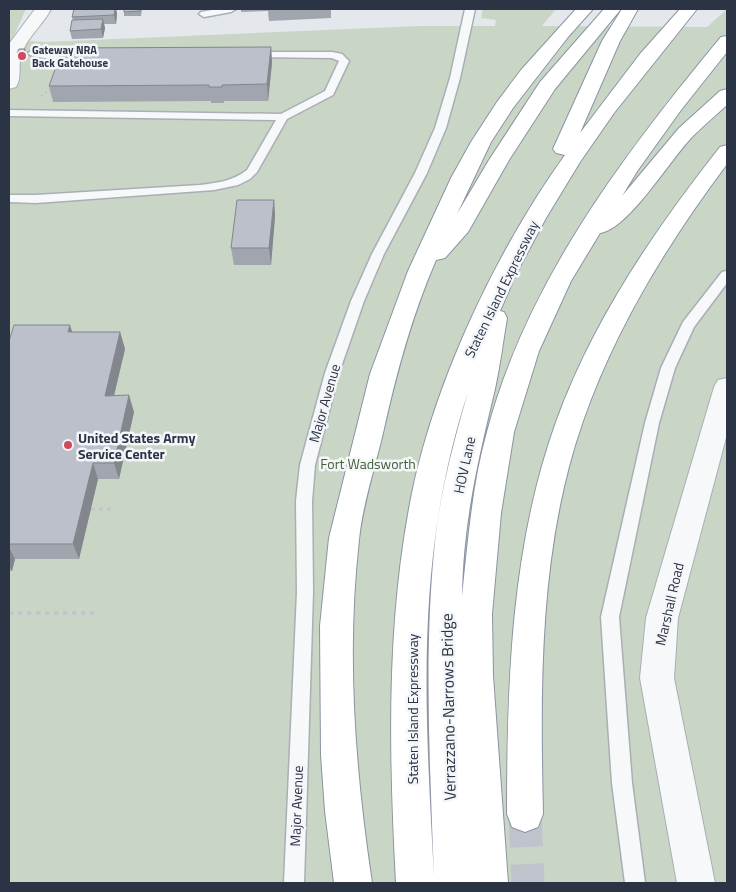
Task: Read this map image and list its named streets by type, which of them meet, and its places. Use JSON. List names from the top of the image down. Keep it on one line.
{"streets":{"highway":["Staten Island Expressway","HOV Lane","Verrazzano-Narrows Bridge"],"street":["Marshall Road"],"lane":["Major Avenue"]},"crossings":[["Staten Island Expressway","HOV Lane"],["Staten Island Expressway","Verrazzano-Narrows Bridge"],["HOV Lane","Verrazzano-Narrows Bridge"]],"parks":["Fort Wadsworth"],"places":["Gateway NRA Back Gatehouse","United States Army Service Center"]}
